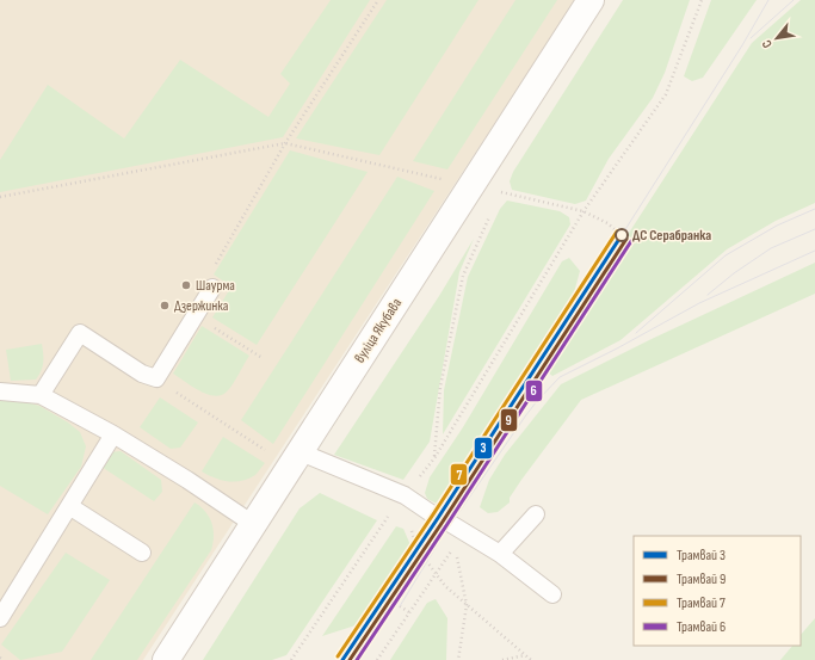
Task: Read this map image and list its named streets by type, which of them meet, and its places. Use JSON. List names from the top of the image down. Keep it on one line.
{"streets":{"main road":["вуліца Якубава"]},"places":["ДС Серабранка","Шаурма","Дзержинка"],"lines":["tram line 7","tram line 3","tram line 9","tram line 6"],"legend":["Трамвай 3","Трамвай 9","Трамвай 7","Трамвай 6"],"north":"bottom left"}
